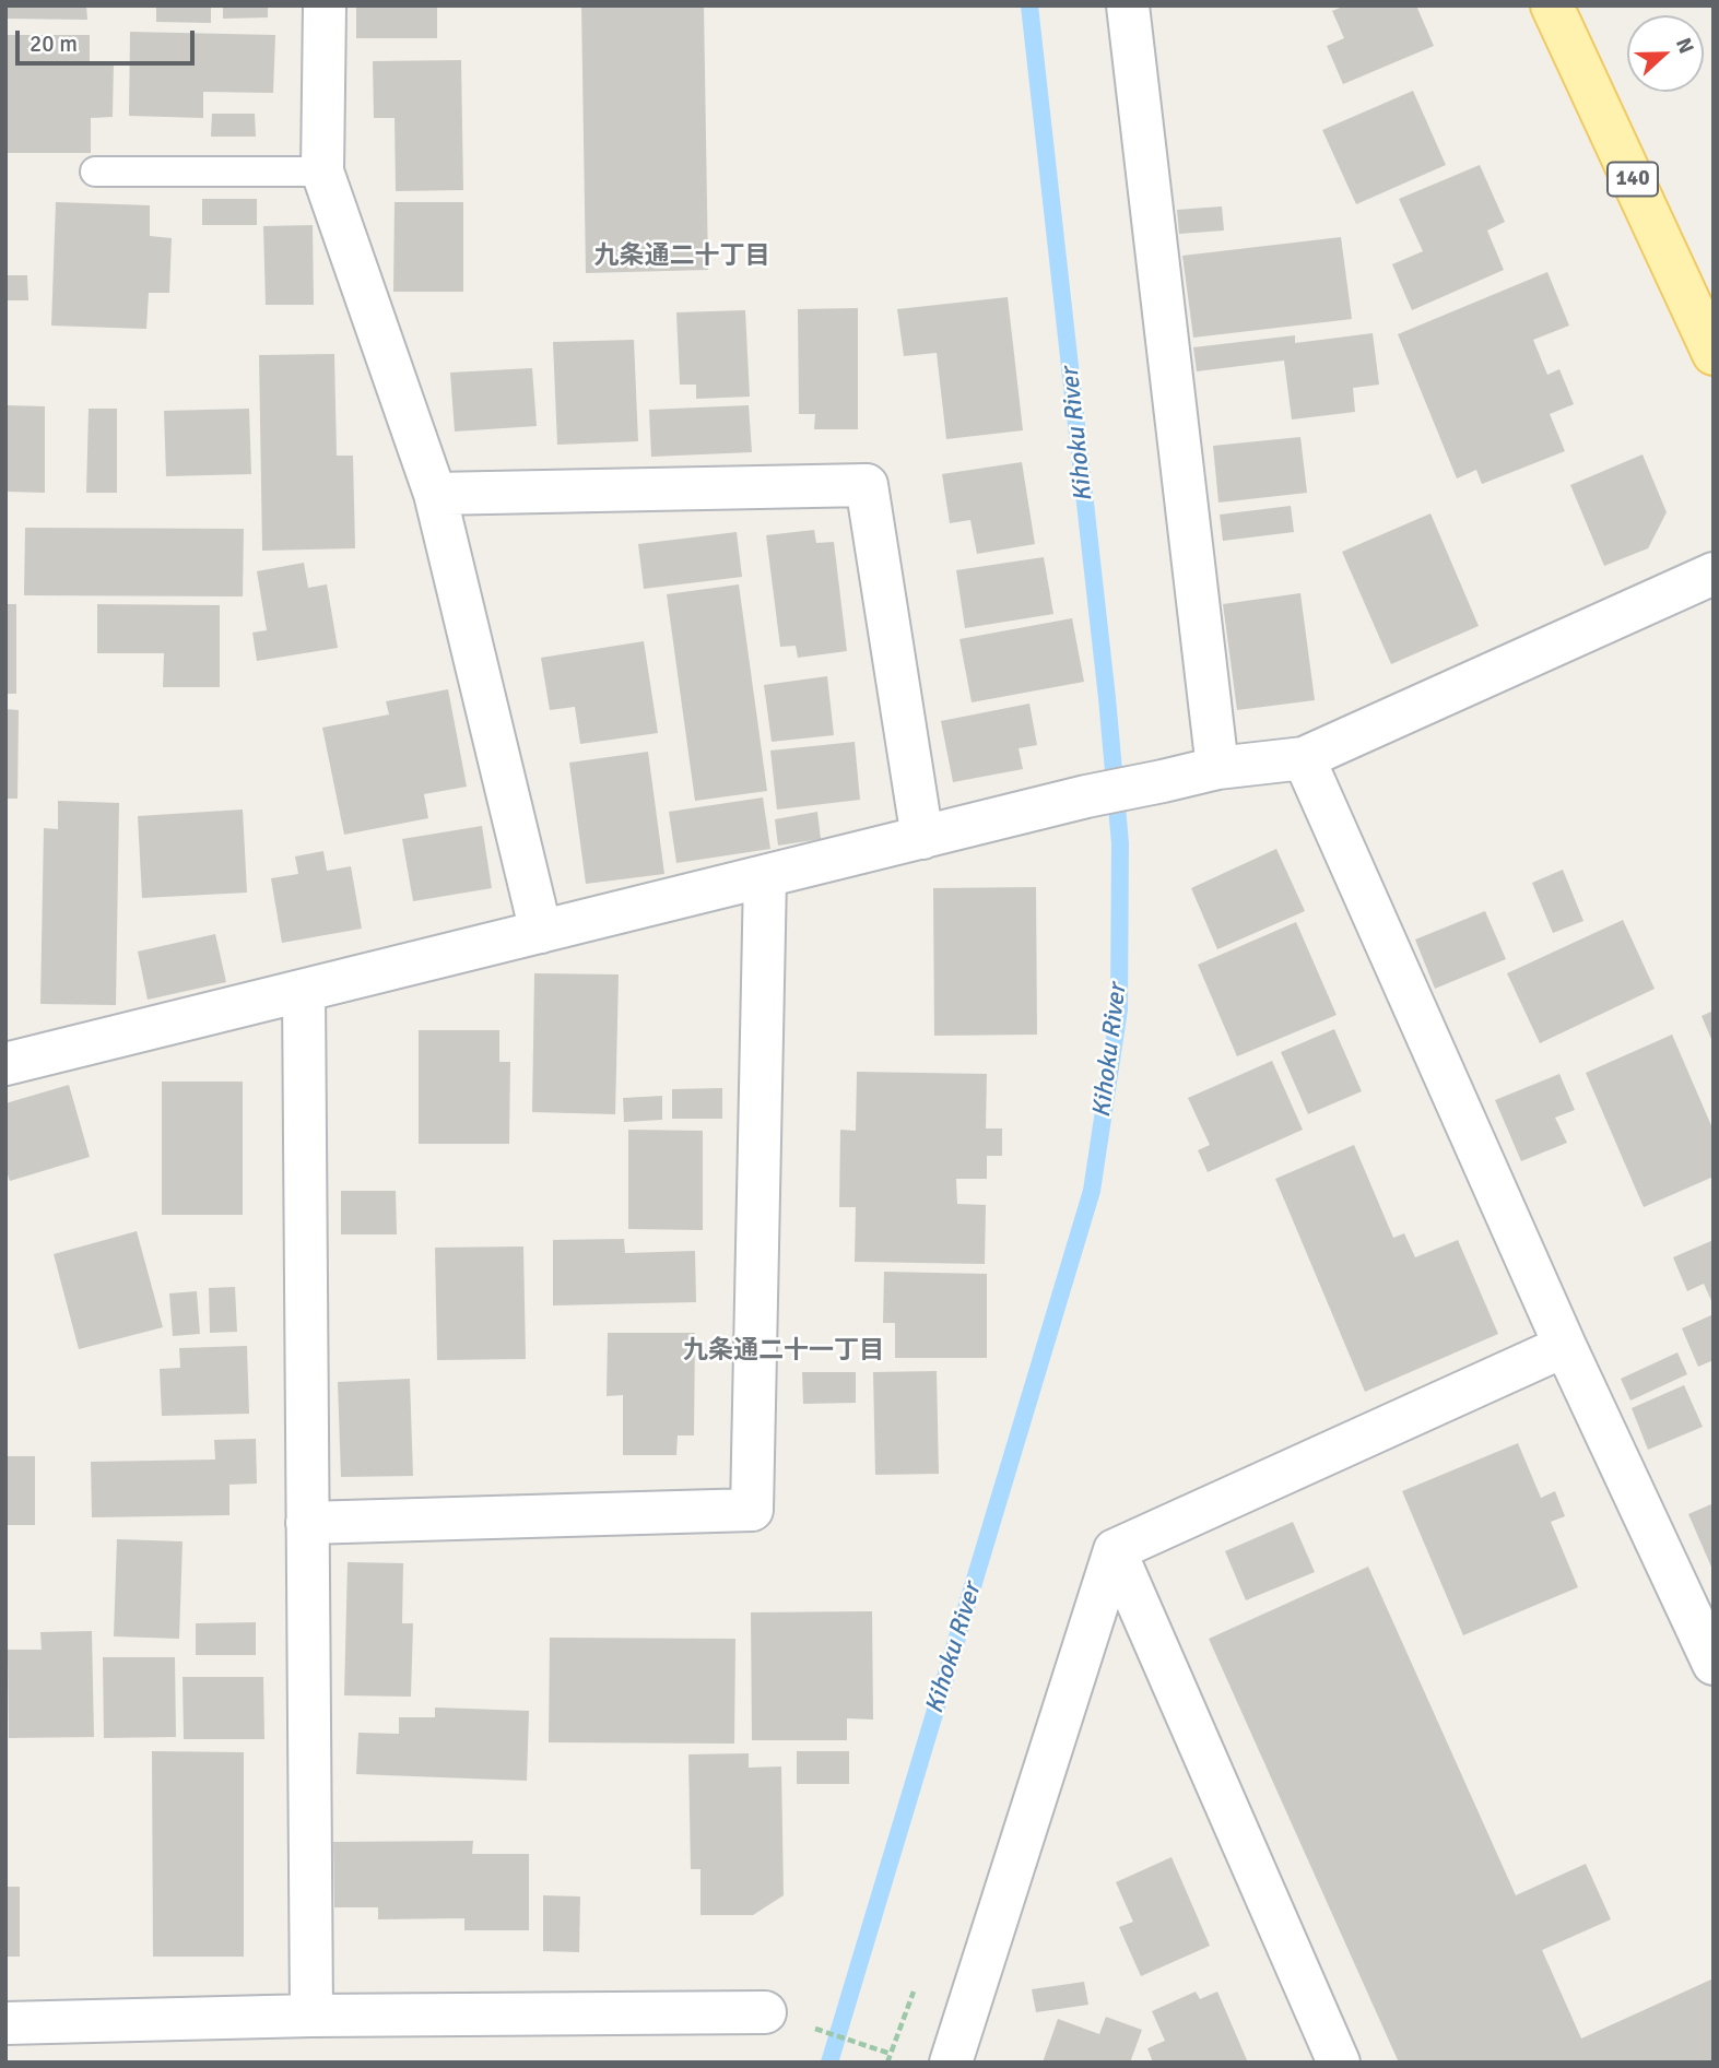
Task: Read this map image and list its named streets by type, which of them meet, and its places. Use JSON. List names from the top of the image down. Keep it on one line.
{"streets":{"main road":["140"]},"districts":["九条通二十丁目","九条通二十一丁目"],"water":["Kihoku River"],"scale_bar":"20 m","north":"right"}
